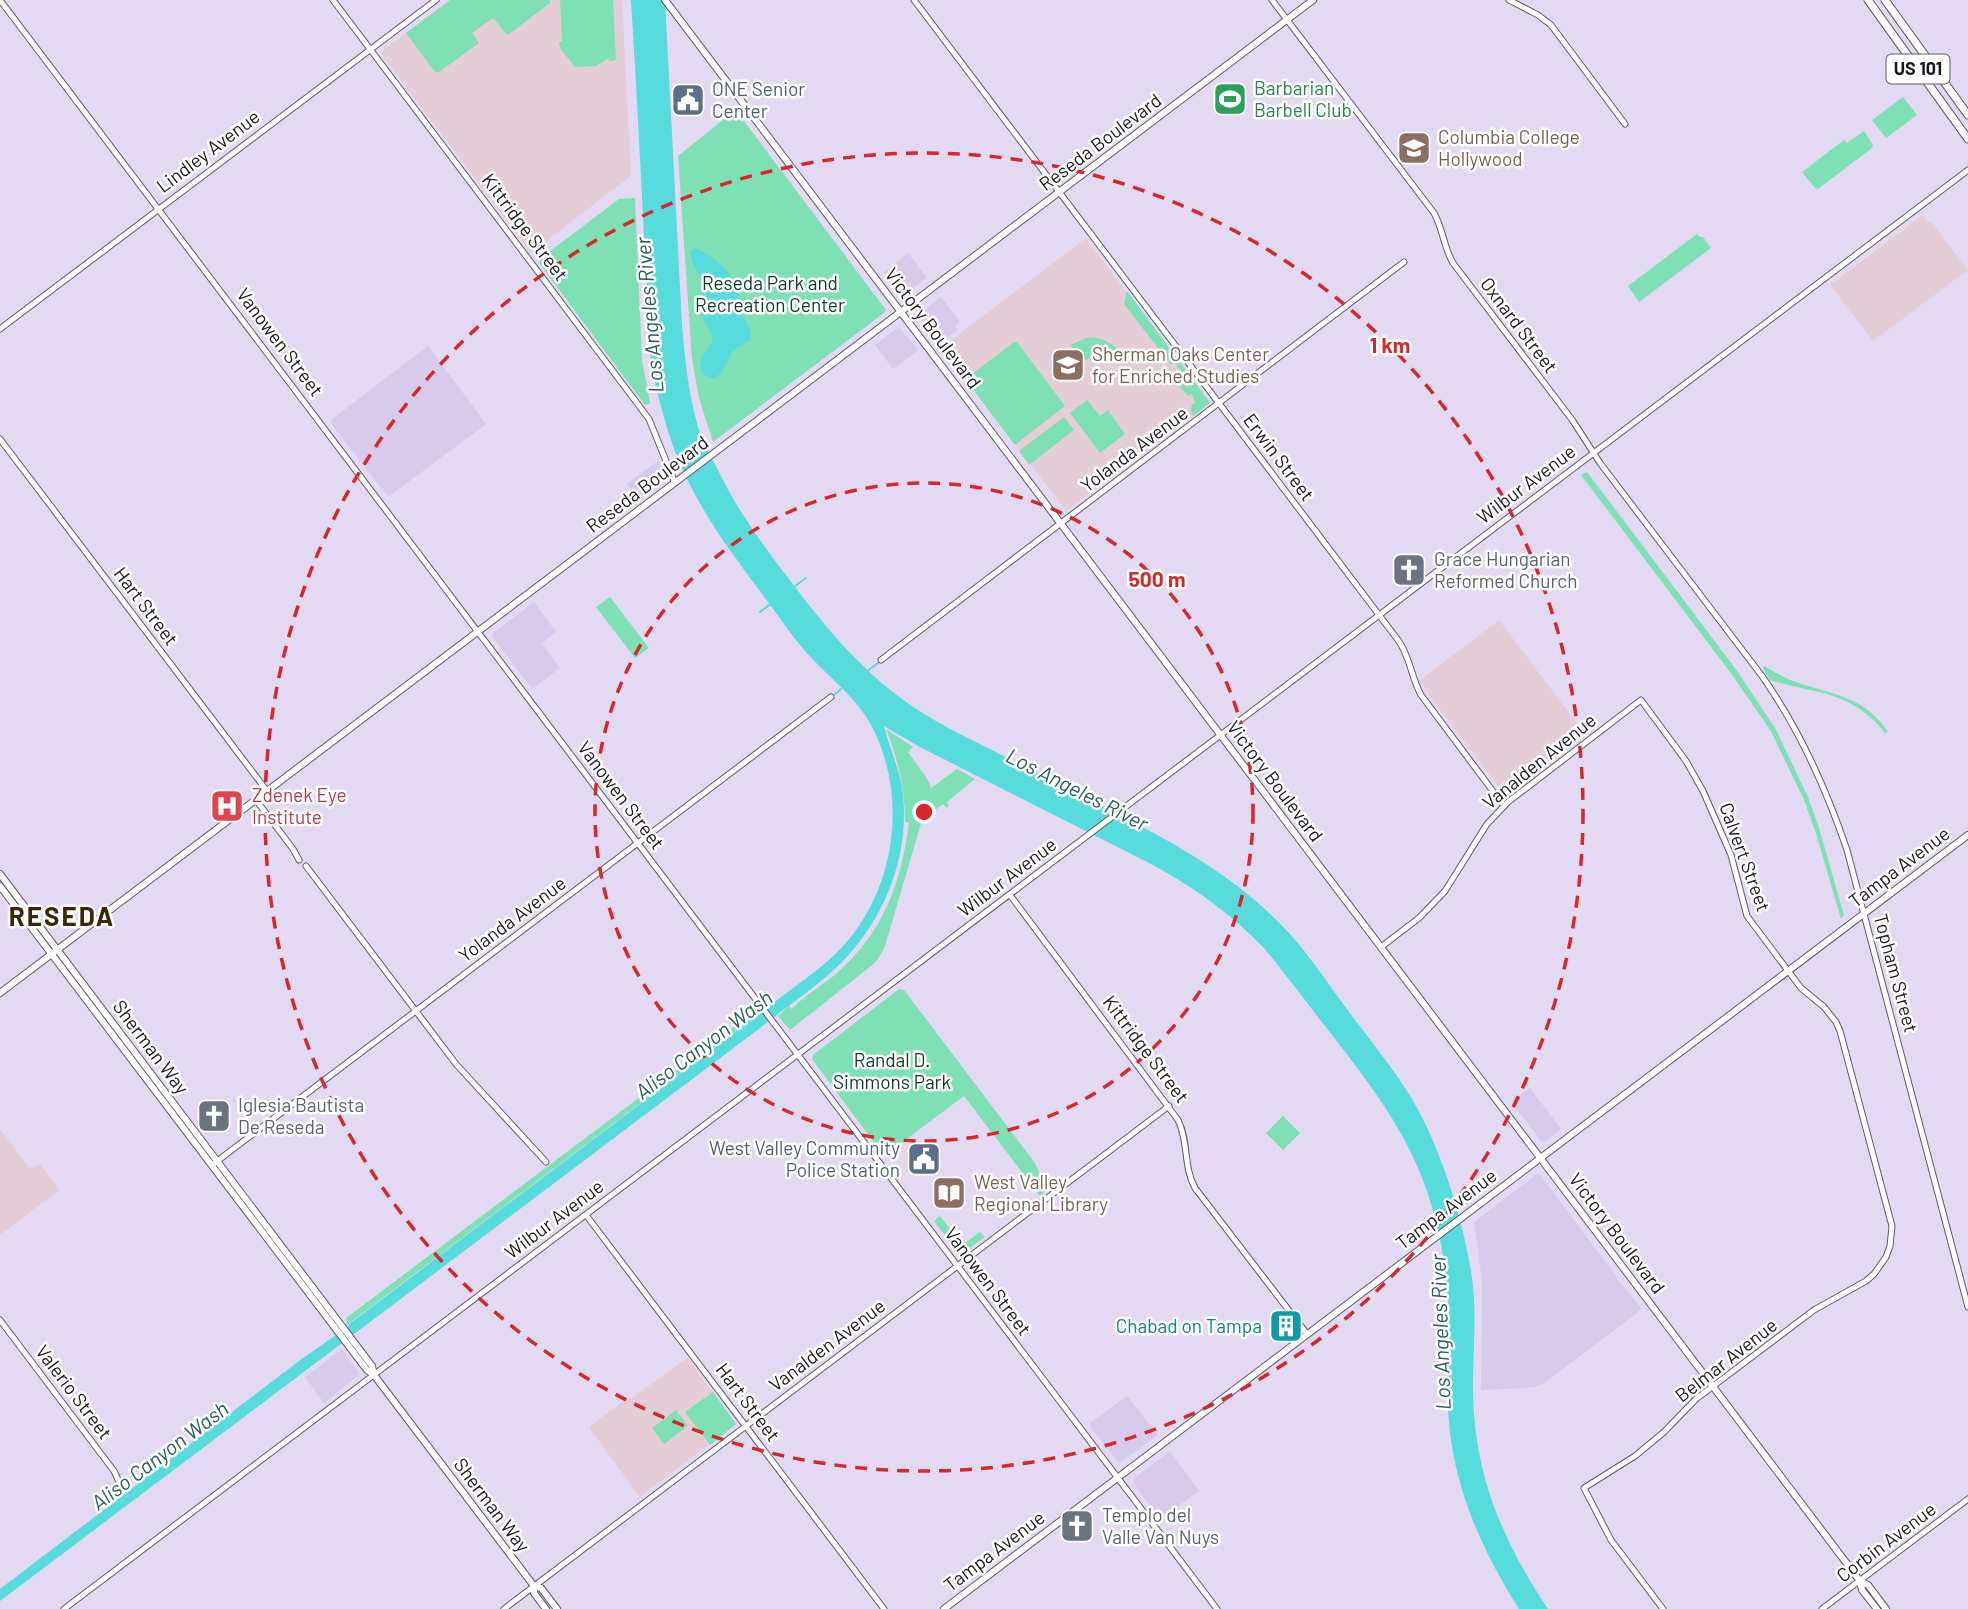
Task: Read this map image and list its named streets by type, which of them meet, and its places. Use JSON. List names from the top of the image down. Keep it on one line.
{"streets":{"highway":["US 101"],"main road":["Reseda Boulevard","Victory Boulevard","Tampa Avenue","Sherman Way"],"street":["Lindley Avenue","Kittridge Street","Oxnard Street","Vanowen Street","Yolanda Avenue","Erwin Street","Wilbur Avenue","Hart Street","Vanalden Avenue","Calvert Street","Topham Street","Belmar Avenue","Valerio Street","Corbin Avenue"]},"crossings":[["Reseda Boulevard","Kittridge Street"],["Reseda Boulevard","Oxnard Street"],["Reseda Boulevard","Victory Boulevard"],["Reseda Boulevard","Vanowen Street"],["Reseda Boulevard","Erwin Street"],["Reseda Boulevard","Hart Street"],["Reseda Boulevard","Sherman Way"],["Lindley Avenue","Kittridge Street"],["Lindley Avenue","Vanowen Street"],["Kittridge Street","Wilbur Avenue"],["Kittridge Street","Vanalden Avenue"],["Kittridge Street","Tampa Avenue"],["Oxnard Street","Wilbur Avenue"],["Oxnard Street","Topham Street"],["Victory Boulevard","Yolanda Avenue"],["Victory Boulevard","Wilbur Avenue"],["Victory Boulevard","Vanalden Avenue"],["Victory Boulevard","Tampa Avenue"],["Victory Boulevard","Belmar Avenue"],["Victory Boulevard","Corbin Avenue"],["Vanowen Street","Yolanda Avenue"],["Vanowen Street","Wilbur Avenue"],["Vanowen Street","Vanalden Avenue"],["Vanowen Street","Tampa Avenue"],["Yolanda Avenue","Erwin Street"],["Yolanda Avenue","Sherman Way"],["Erwin Street","Wilbur Avenue"],["Erwin Street","Vanalden Avenue"],["Wilbur Avenue","Hart Street"],["Wilbur Avenue","Sherman Way"],["Hart Street","Vanalden Avenue"],["Vanalden Avenue","Calvert Street"],["Vanalden Avenue","Sherman Way"],["Calvert Street","Tampa Avenue"],["Calvert Street","Belmar Avenue"],["Tampa Avenue","Topham Street"]],"districts":["RESEDA"],"water":["Los Angeles River","Aliso Canyon Wash"],"parks":["Reseda Park and Recreation Center","Randal D. Simmons Park"],"places":{"sports":["Barbarian Barbell Club"],"public building":["ONE Senior Center","West Valley Community Police Station"],"school or university":["Columbia College Hollywood","Sherman Oaks Center for Enriched Studies"],"church":["Grace Hungarian Reformed Church","Iglesia Bautista De Reseda","Templo del Valle Van Nuys"],"hospital":["Zdenek Eye Institute"],"library":["West Valley Regional Library"],"building":["Chabad on Tampa"]},"rings":["1 km","500 m"]}
